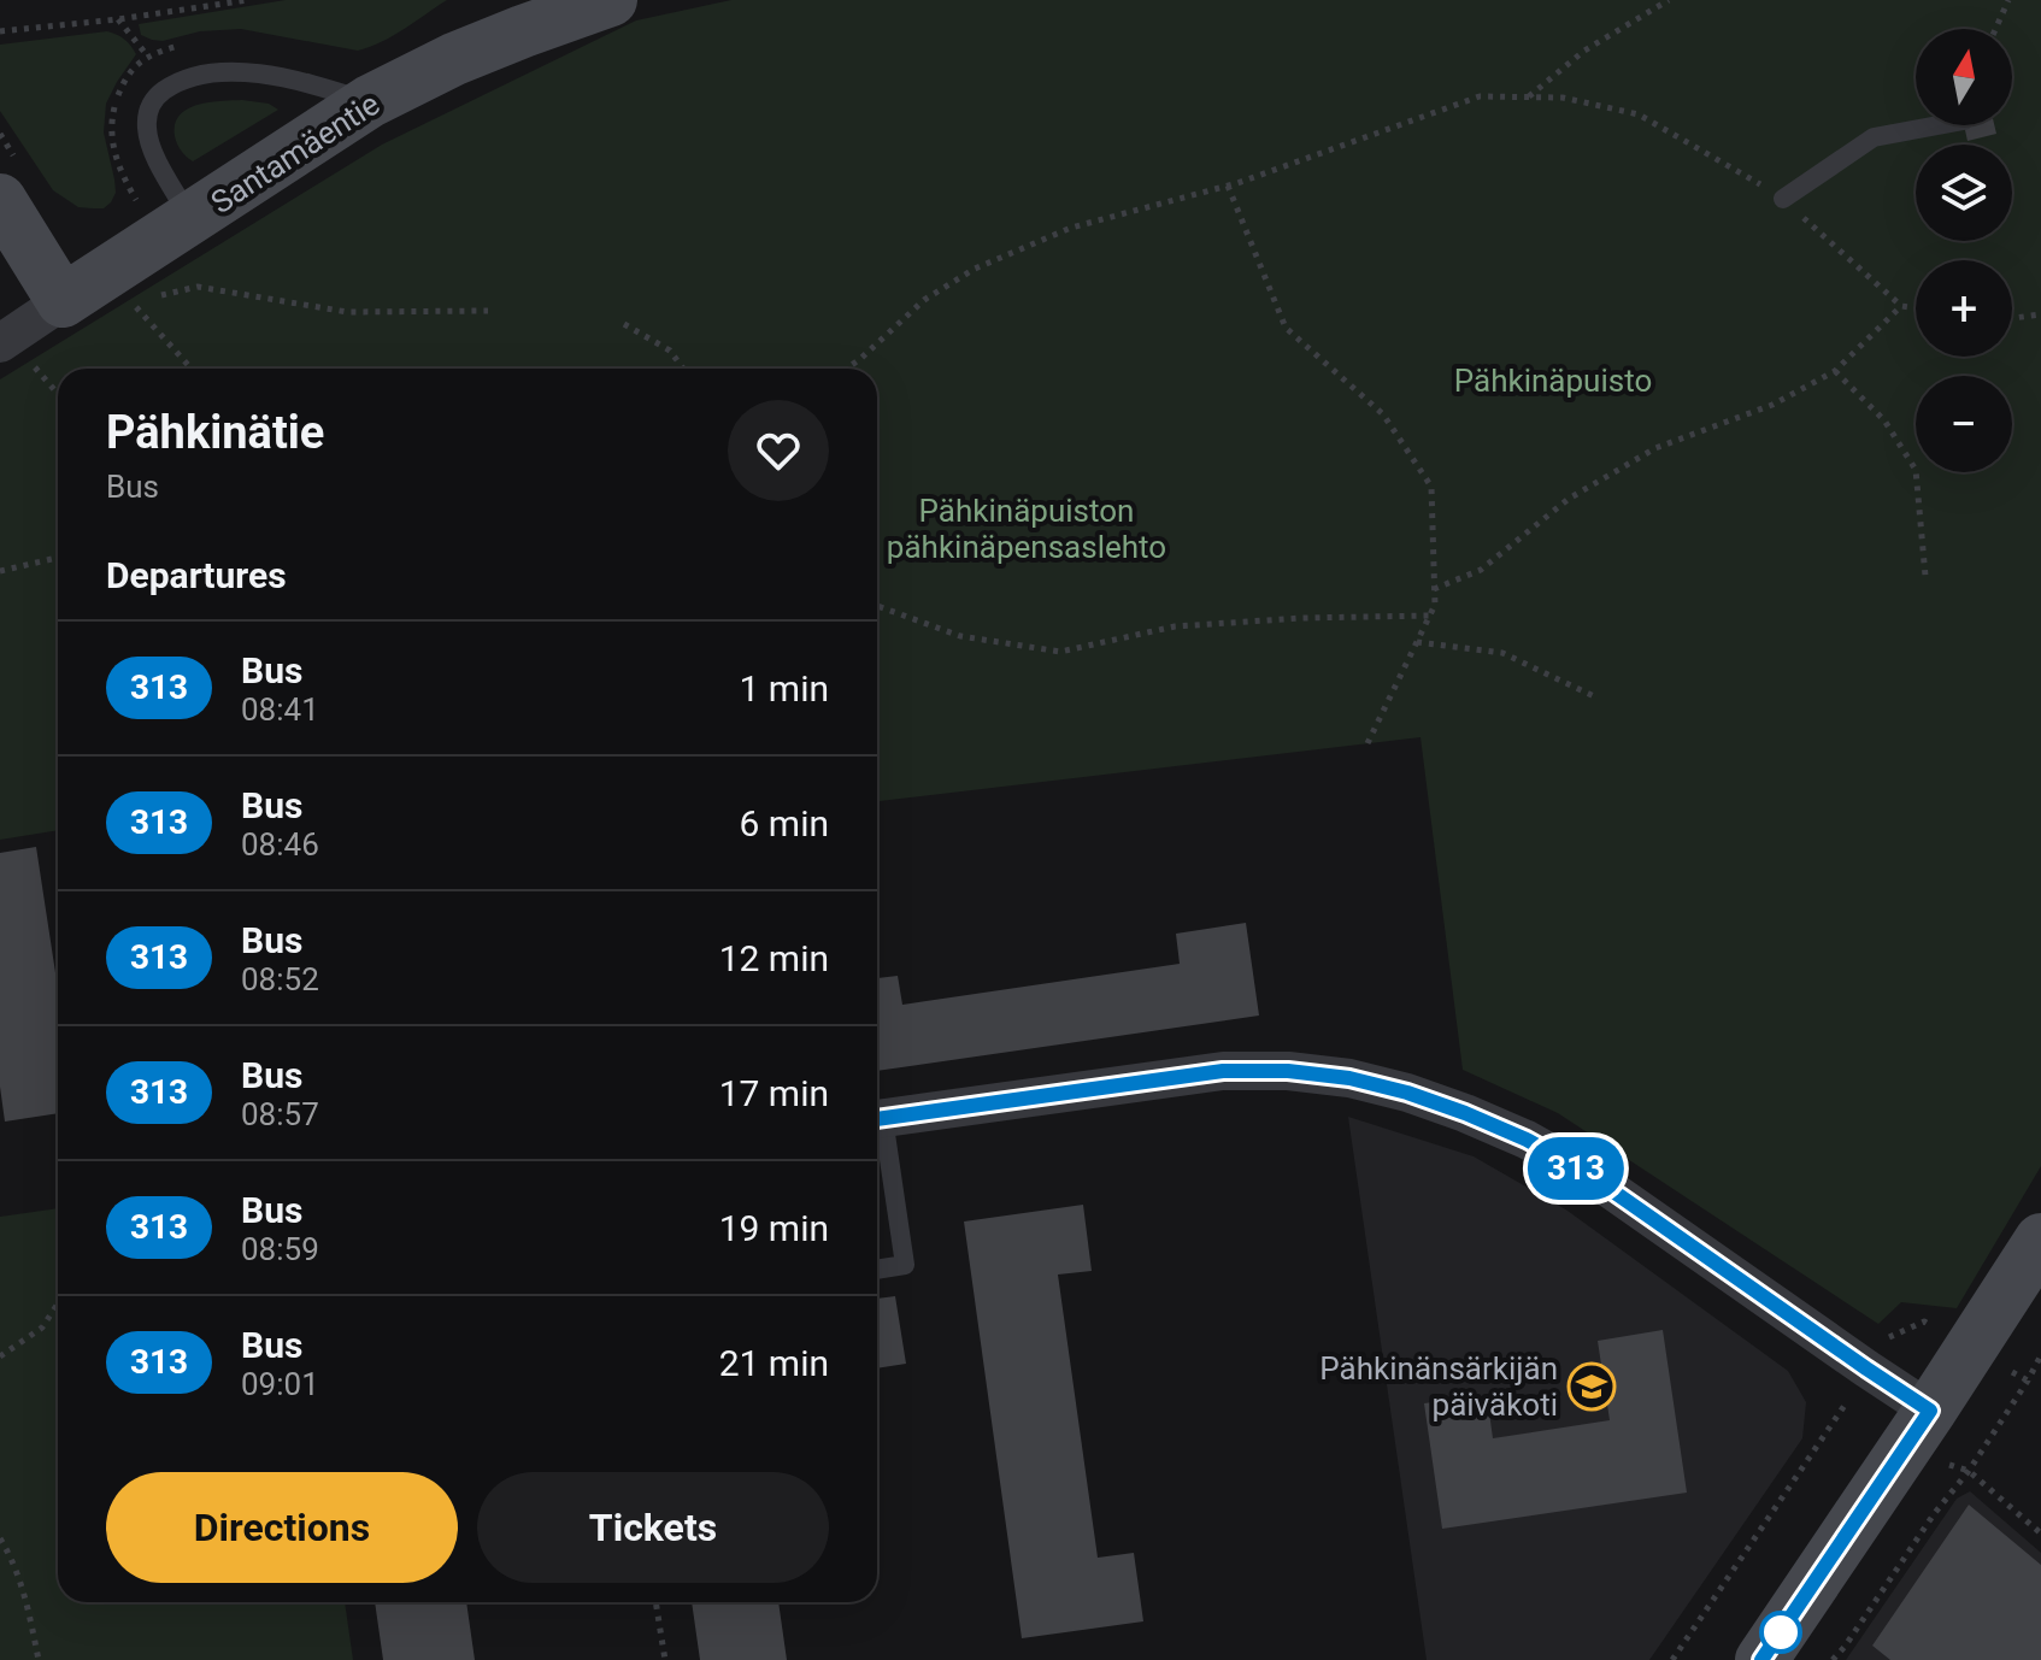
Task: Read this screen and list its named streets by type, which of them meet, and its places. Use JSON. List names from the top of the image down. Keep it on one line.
{"streets":{"street":["Santamäentie"]},"parks":["Pähkinäpuisto","Pähkinäpuiston pähkinäpensaslehto"],"places":{"school or university":["Pähkinänsärkijän päiväkoti"]},"lines":["bus line 313"],"north":"top","page":{"on_map":"313","map_buttons":["+","−"],"heading":[["Pähkinätie","Bus"],"Departures"],"list":[{"mark":"313","name":"Bus","note":"08:41","value":"1 min"},{"mark":"313","name":"Bus","note":"08:46","value":"6 min"},{"mark":"313","name":"Bus","note":"08:52","value":"12 min"},{"mark":"313","name":"Bus","note":"08:57","value":"17 min"},{"mark":"313","name":"Bus","note":"08:59","value":"19 min"},{"mark":"313","name":"Bus","note":"09:01","value":"21 min"}],"buttons":["Directions","Tickets"]}}
